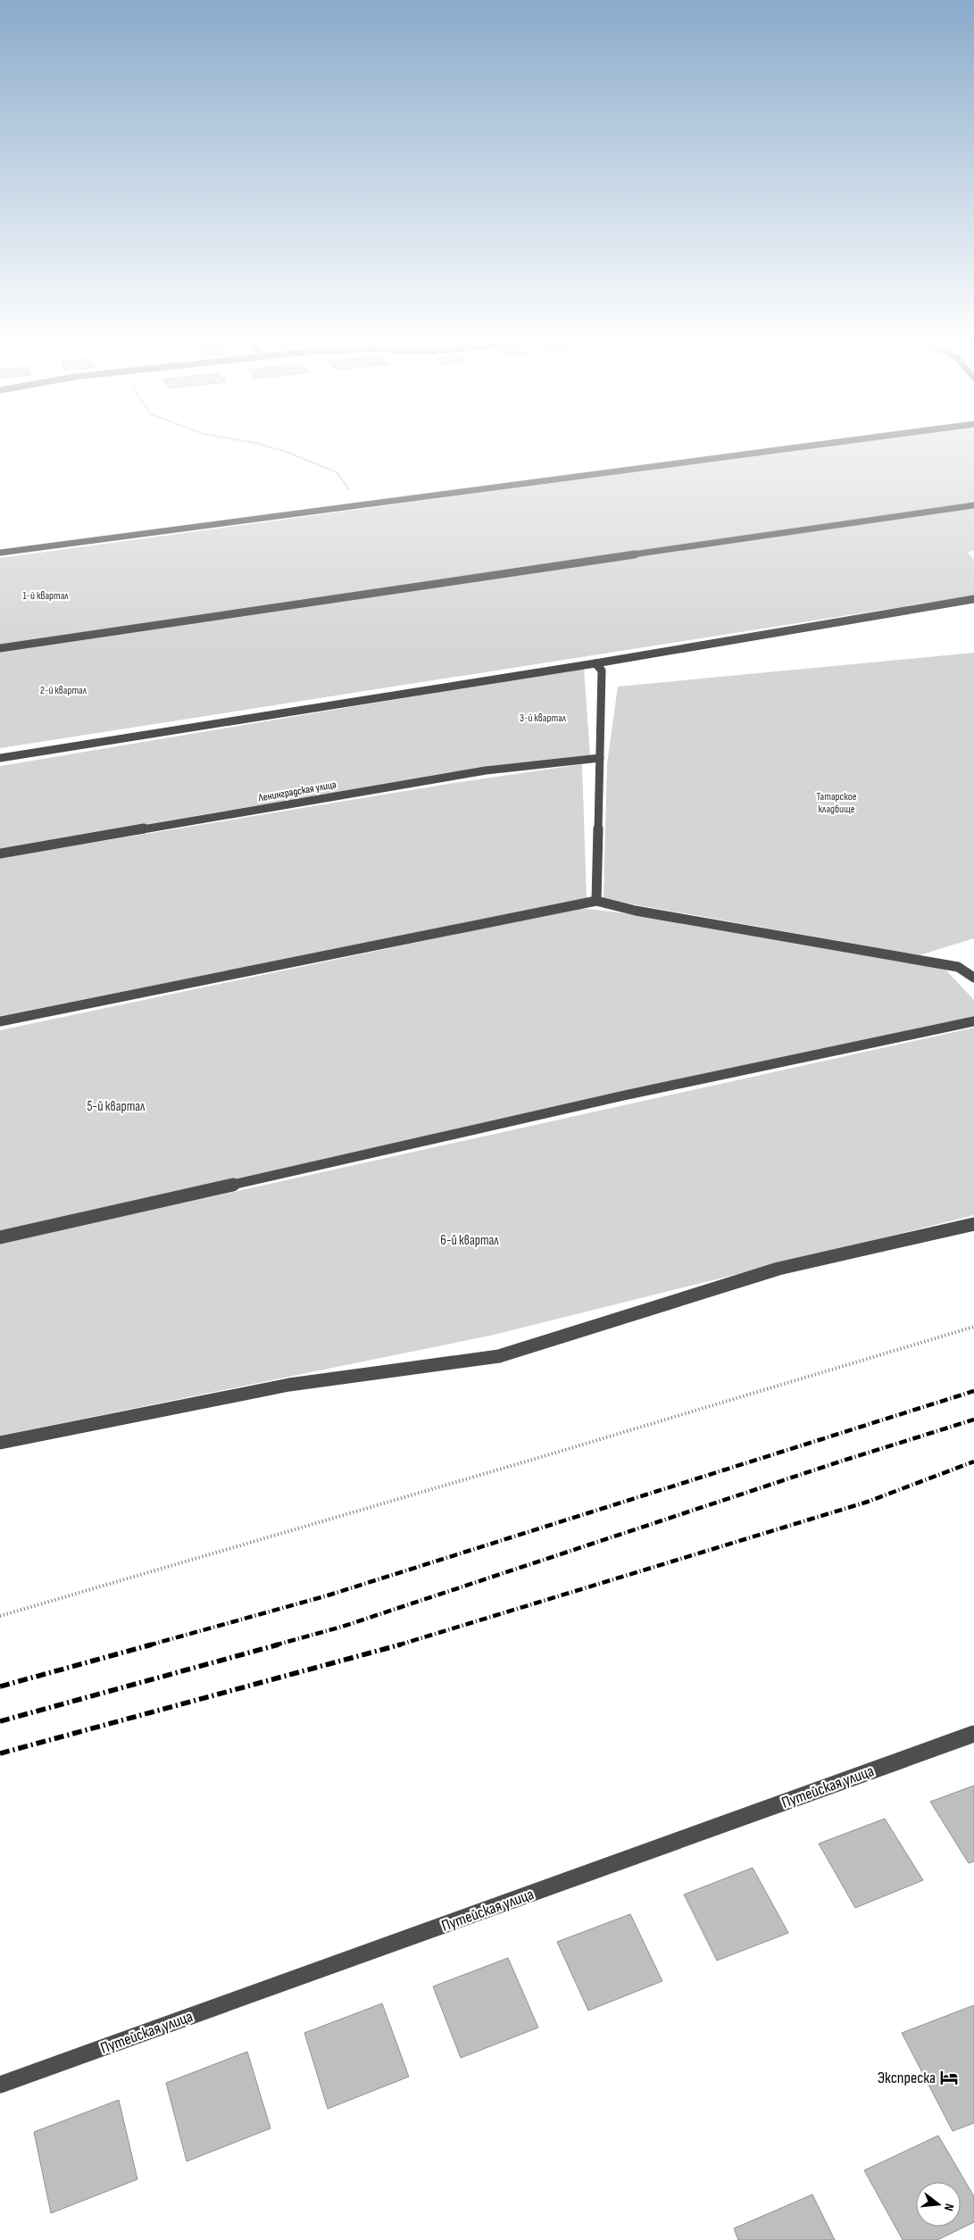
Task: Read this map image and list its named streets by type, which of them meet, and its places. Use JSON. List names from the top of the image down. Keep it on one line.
{"streets":{"street":["Ленинградская улица","Путейская улица"]},"parks":["1-й квартал","2-й квартал","3-й квартал","Татарское кладбище","5-й квартал","6-й квартал"],"places":{"hotel":["Экспреска"]},"north":"right"}
